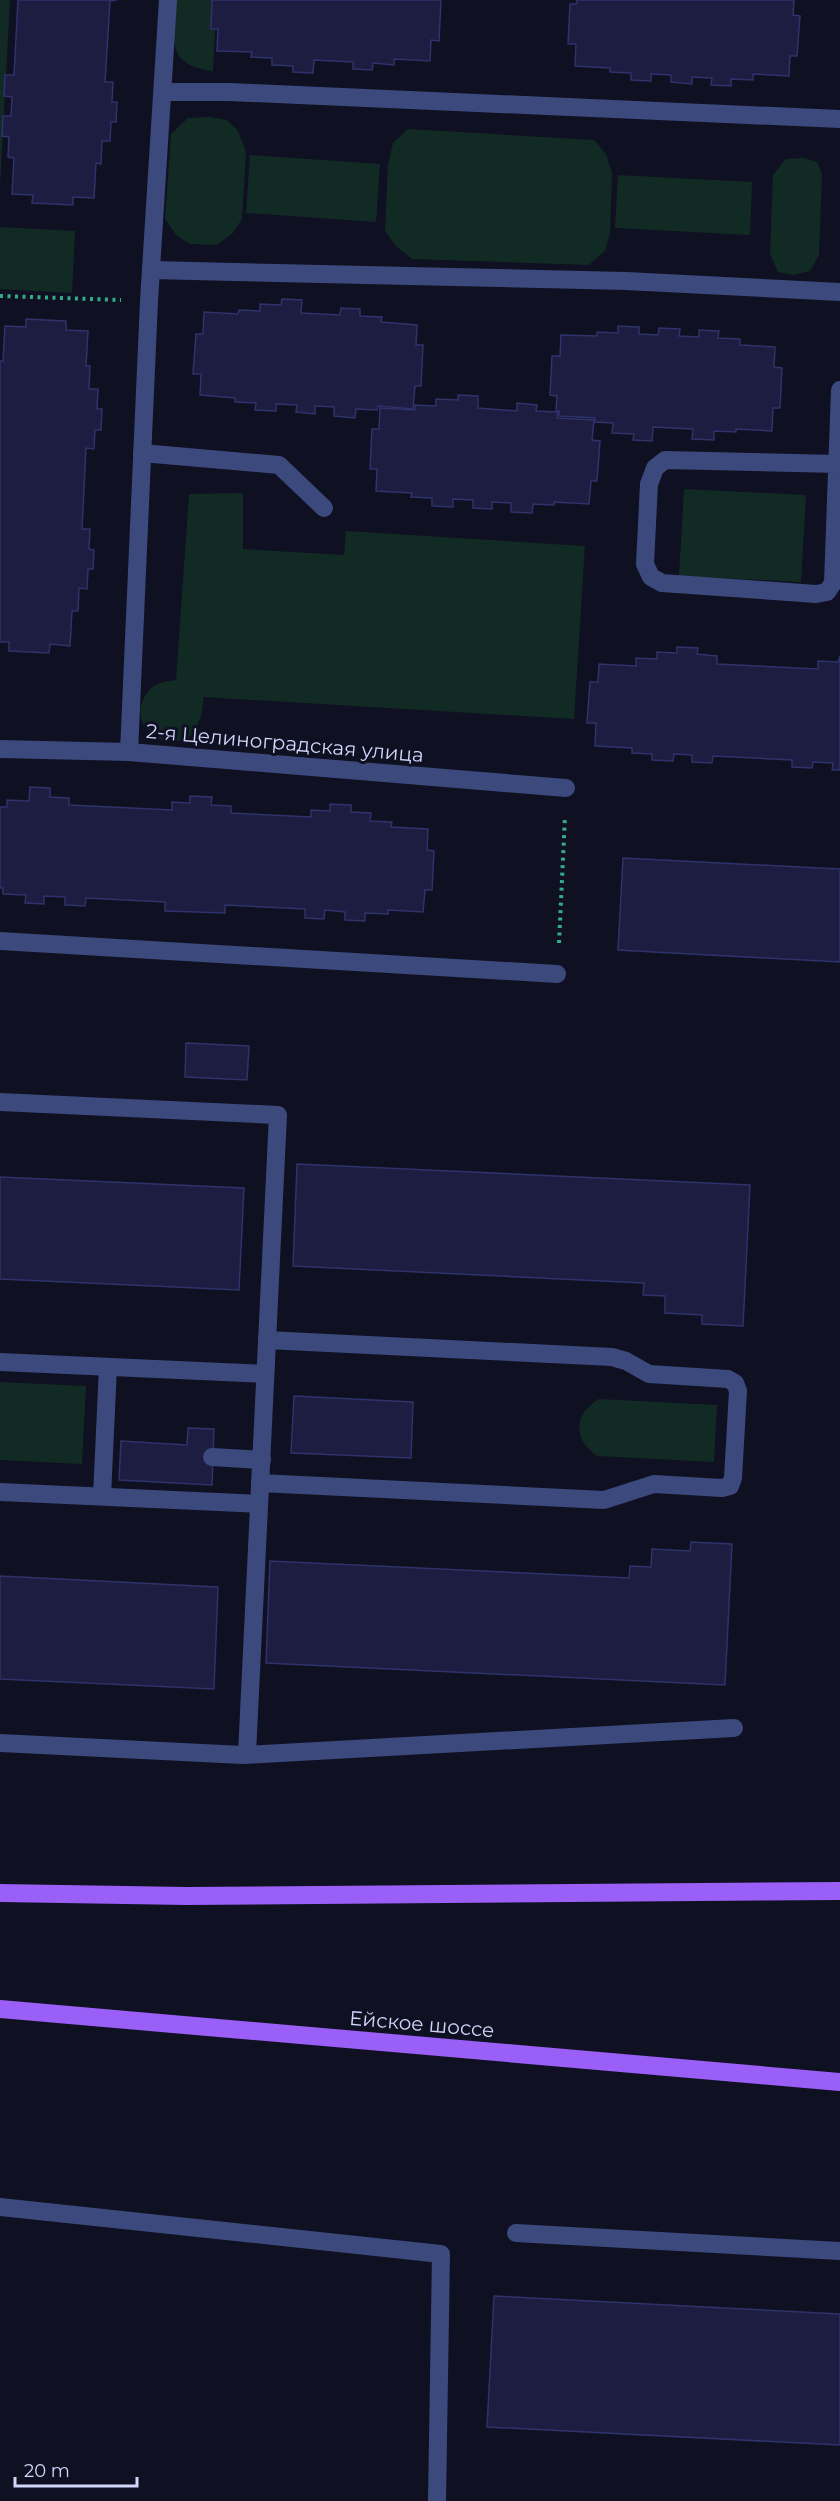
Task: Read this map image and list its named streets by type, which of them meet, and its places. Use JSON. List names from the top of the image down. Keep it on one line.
{"streets":{"main road":["Ейское шоссе"],"street":["2-я Целиноградская улица"]},"scale_bar":"20 m"}
